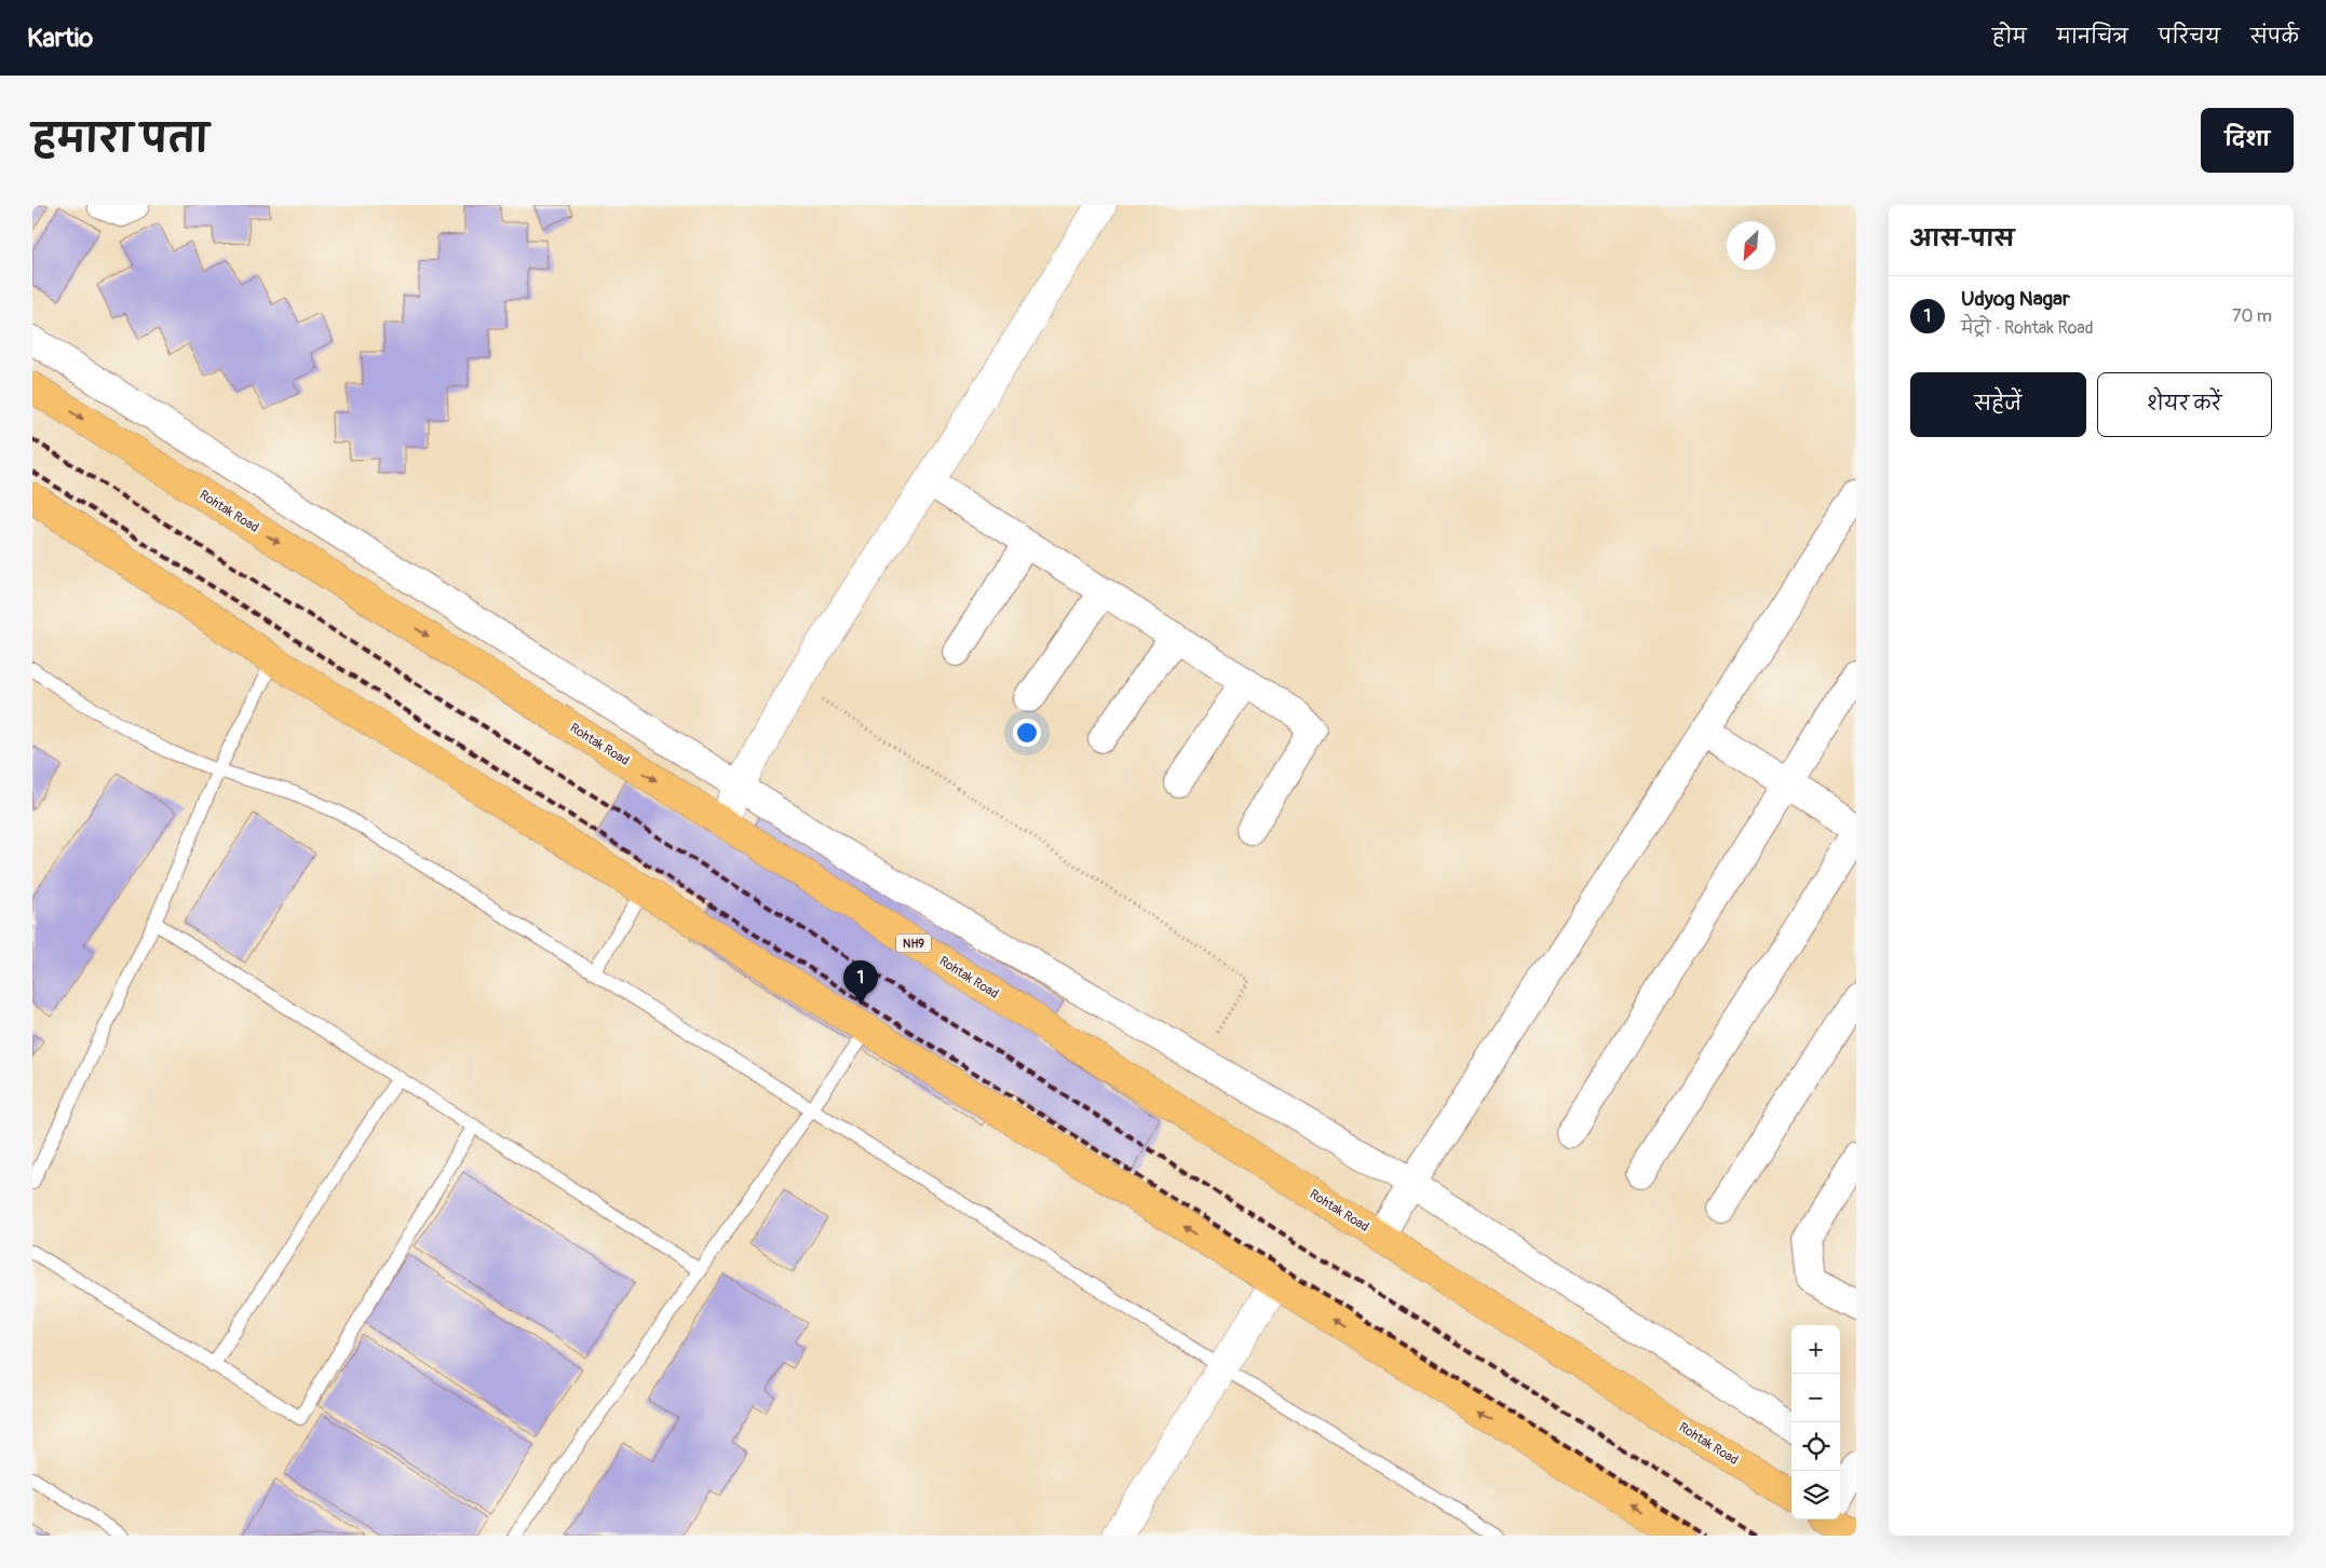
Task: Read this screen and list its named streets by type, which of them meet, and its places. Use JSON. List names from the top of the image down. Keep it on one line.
{"streets":{"highway":["Rohtak Road","NH9"]},"north":"bottom left","page":{"header":"Kartio","nav":["होम","मानचित्र","परिचय","संपर्क"],"title":"हमारा पता","buttons":["दिशा",["सहेजें","शेयर करें"]],"heading":"आस-पास","list":[{"mark":"1","name":"Udyog Nagar","note":"मेट्रो · Rohtak Road","value":"70 m"}],"pins":"1","map_buttons":["+","−"]}}
